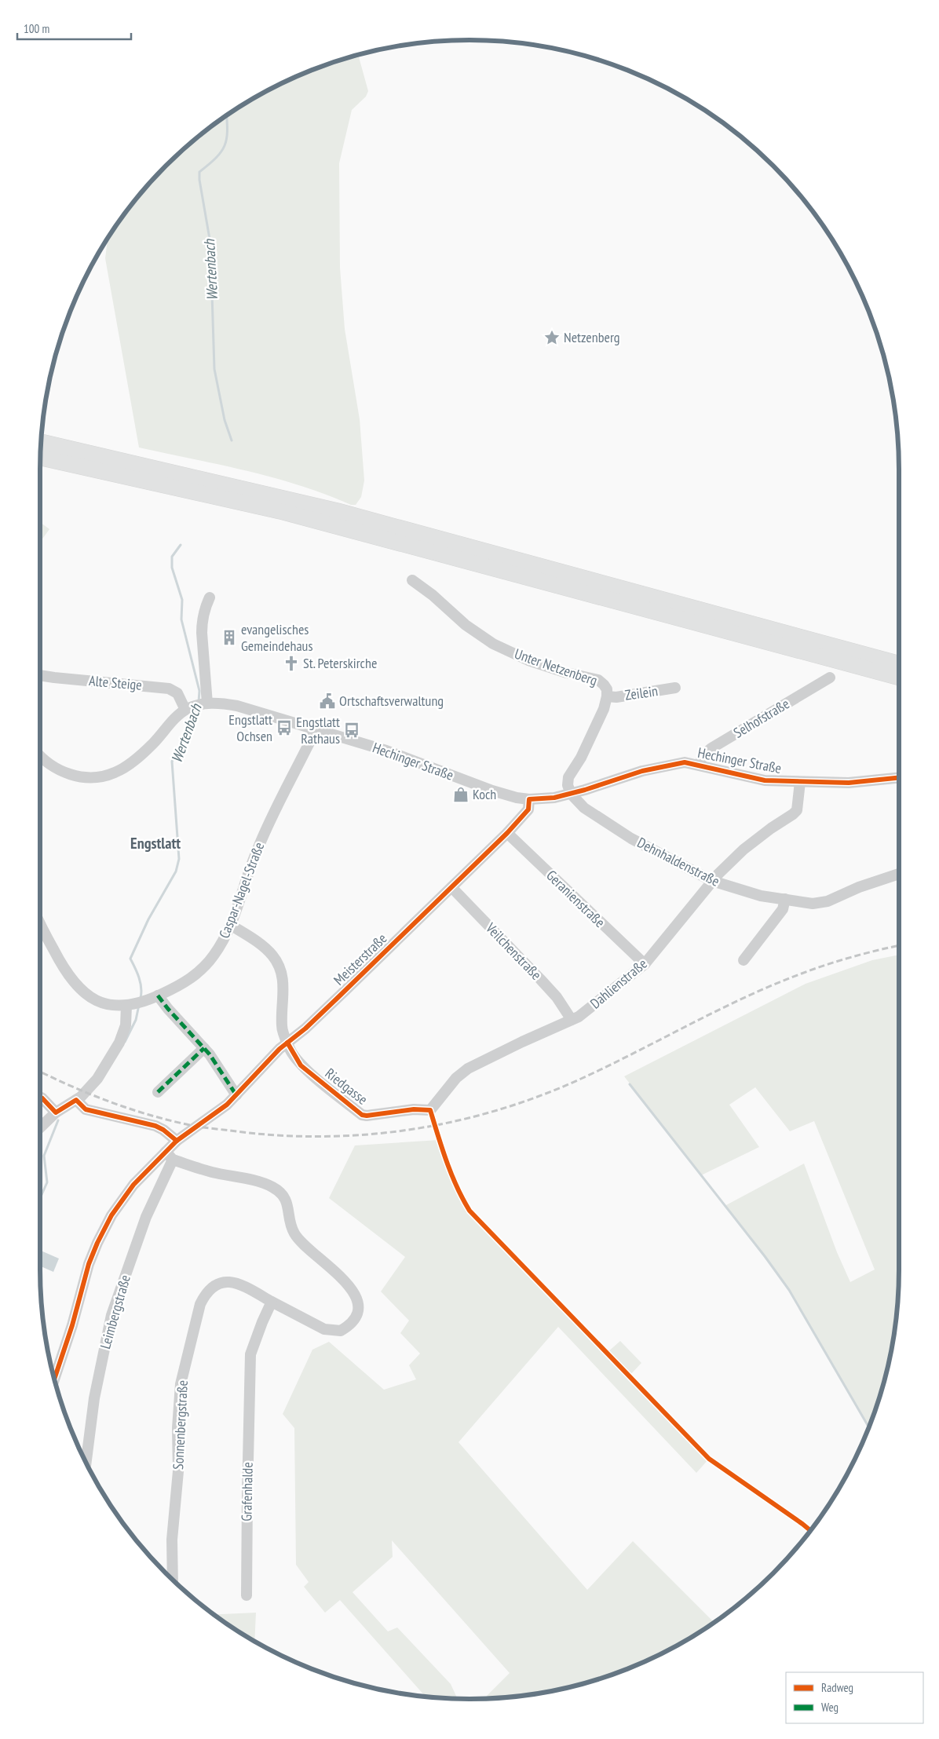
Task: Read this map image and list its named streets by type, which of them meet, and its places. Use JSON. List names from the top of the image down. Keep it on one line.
{"streets":{"street":["Unter Netzenberg","Alte Steige","Zeilein","Selhofstraße","Hechinger Straße","Dehnhaldenstraße","Caspar-Nagel-Straße","Geranienstraße","Veilchenstraße","Meisterstraße","Dahlienstraße","Riedgasse","Leimbergstraße","Sonnenbergstraße","Grafenhalde"]},"crossings":[["Unter Netzenberg","Zeilein"],["Unter Netzenberg","Hechinger Straße"],["Unter Netzenberg","Dehnhaldenstraße"],["Alte Steige","Hechinger Straße"],["Selhofstraße","Hechinger Straße"],["Hechinger Straße","Dehnhaldenstraße"],["Hechinger Straße","Caspar-Nagel-Straße"],["Hechinger Straße","Meisterstraße"],["Hechinger Straße","Dahlienstraße"],["Dehnhaldenstraße","Dahlienstraße"],["Caspar-Nagel-Straße","Riedgasse"],["Geranienstraße","Meisterstraße"],["Geranienstraße","Dahlienstraße"],["Veilchenstraße","Meisterstraße"],["Veilchenstraße","Dahlienstraße"],["Meisterstraße","Riedgasse"],["Meisterstraße","Leimbergstraße"],["Meisterstraße","Sonnenbergstraße"],["Dahlienstraße","Riedgasse"],["Leimbergstraße","Sonnenbergstraße"],["Sonnenbergstraße","Grafenhalde"]],"districts":["Engstlatt"],"water":["Wertenbach"],"places":{"place":["Netzenberg"],"building":["evangelisches Gemeindehaus"],"church":["St. Peterskirche"],"public building":["Ortschaftsverwaltung"],"bus stop":["Engstlatt Ochsen","Engstlatt Rathaus"],"shop":["Koch"]},"legend":["Radweg","Weg"],"scale_bar":"100 m"}
